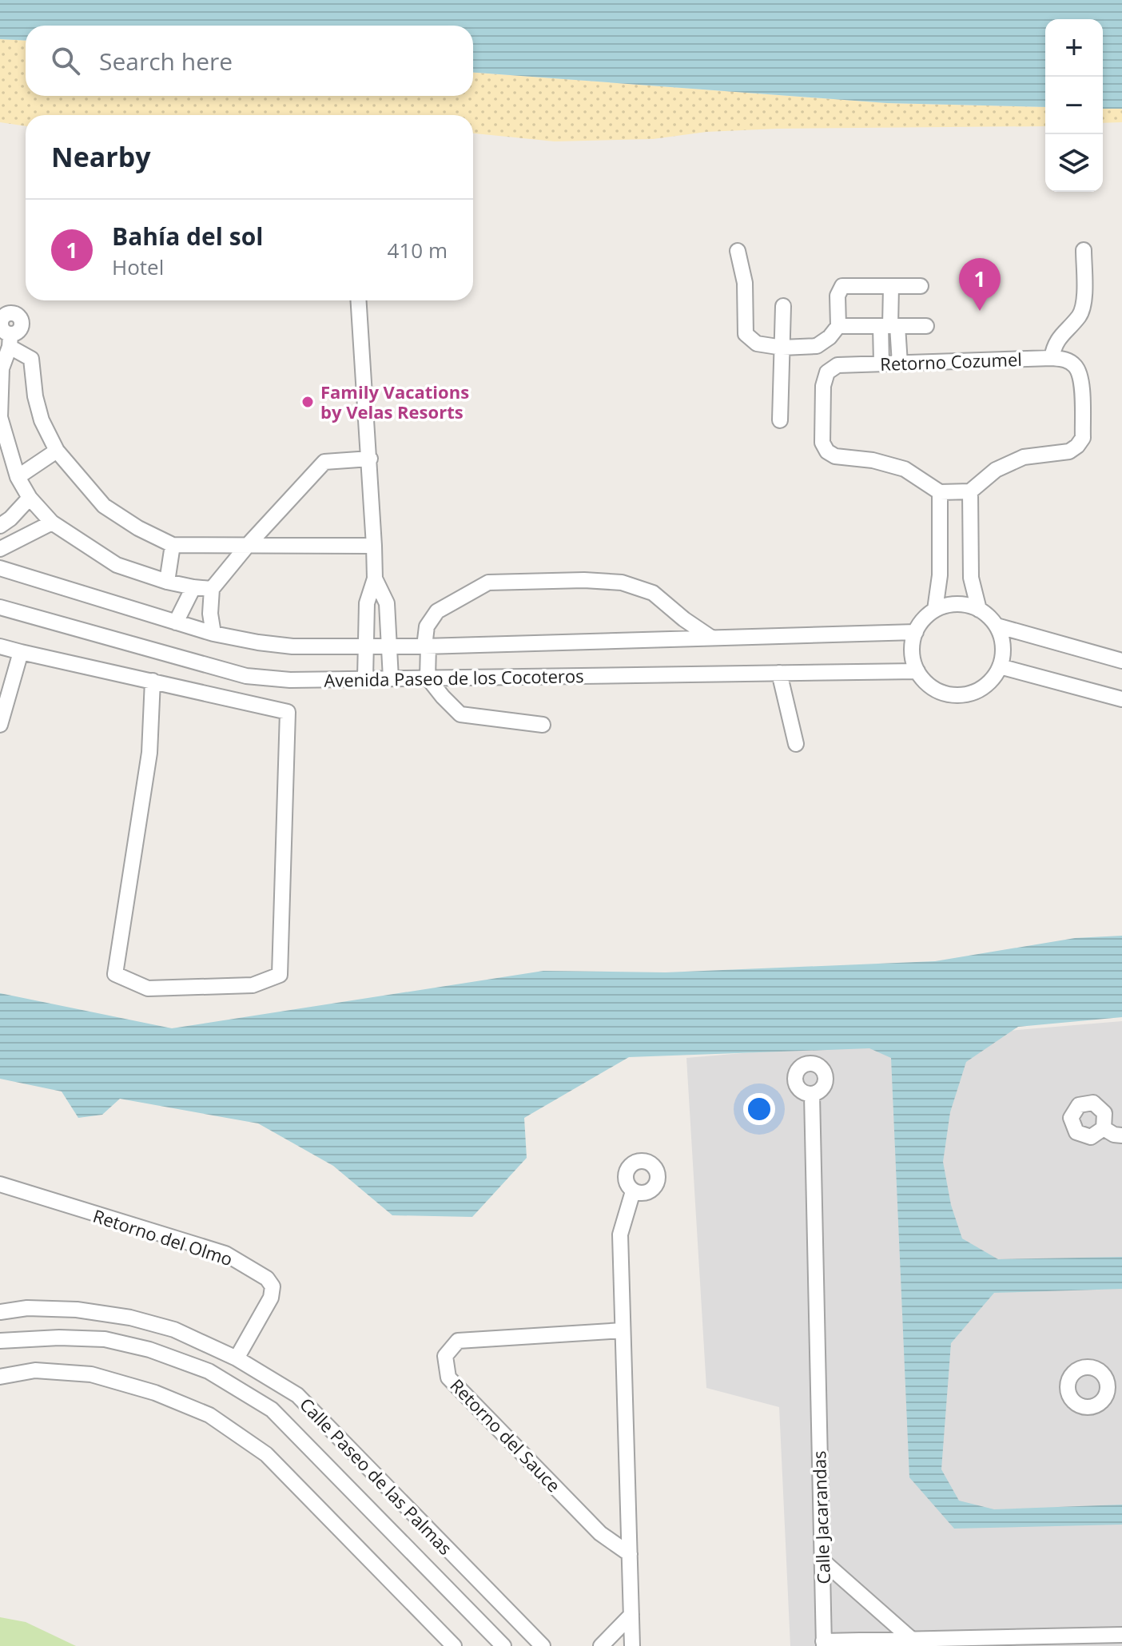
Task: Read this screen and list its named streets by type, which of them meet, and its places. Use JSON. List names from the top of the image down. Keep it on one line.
{"streets":{"street":["Retorno Cozumel","Avenida Paseo de los Cocoteros","Retorno del Olmo","Retorno del Sauce","Calle Paseo de las Palmas","Calle Jacarandas"]},"crossings":[["Retorno del Olmo","Calle Paseo de las Palmas"]],"places":["Family Vacations by Velas Resorts"],"page":{"map_buttons":["+","−"],"search":"Search here","heading":"Nearby","list":[{"mark":"1","name":"Bahía del sol","note":"Hotel","value":"410 m"}],"pins":"1"}}
